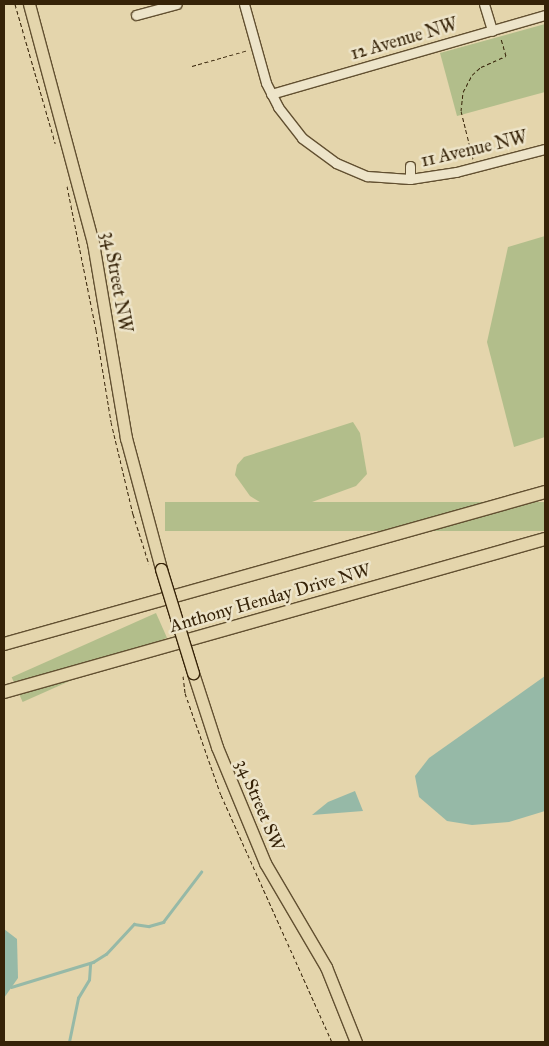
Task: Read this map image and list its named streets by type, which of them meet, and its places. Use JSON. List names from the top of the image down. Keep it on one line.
{"streets":{"highway":["Anthony Henday Drive NW"],"main road":["34 Street NW","34 Street SW"],"street":["12 Avenue NW","11 Avenue NW"]},"crossings":[["12 Avenue NW","11 Avenue NW"],["34 Street NW","34 Street SW"]]}
